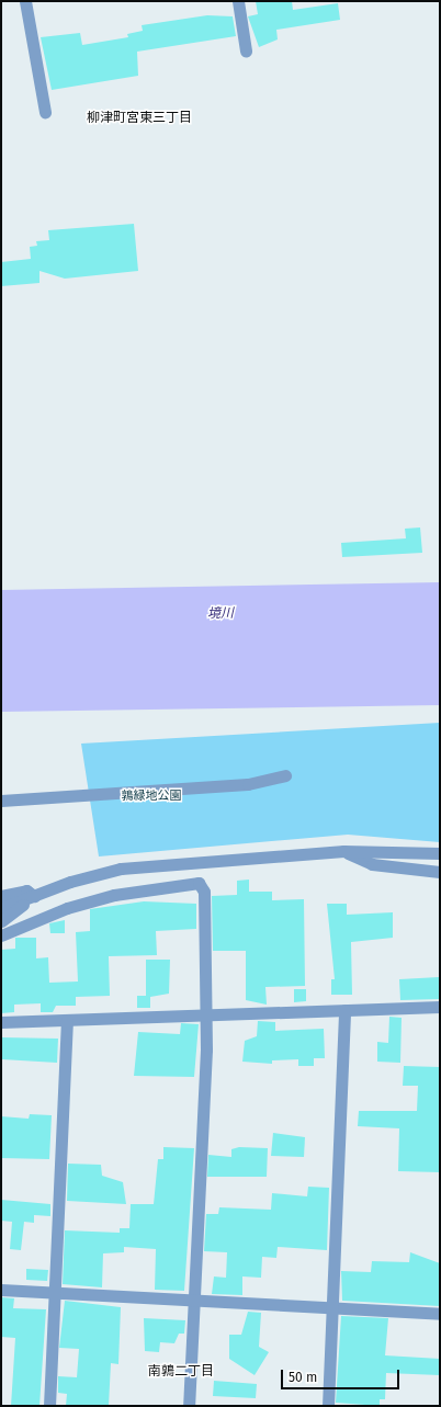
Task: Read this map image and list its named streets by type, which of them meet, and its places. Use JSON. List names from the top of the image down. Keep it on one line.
{"districts":["柳津町宮東三丁目","南鶉二丁目"],"water":["境川"],"parks":["鶉緑地公園"],"scale_bar":"50 m"}
